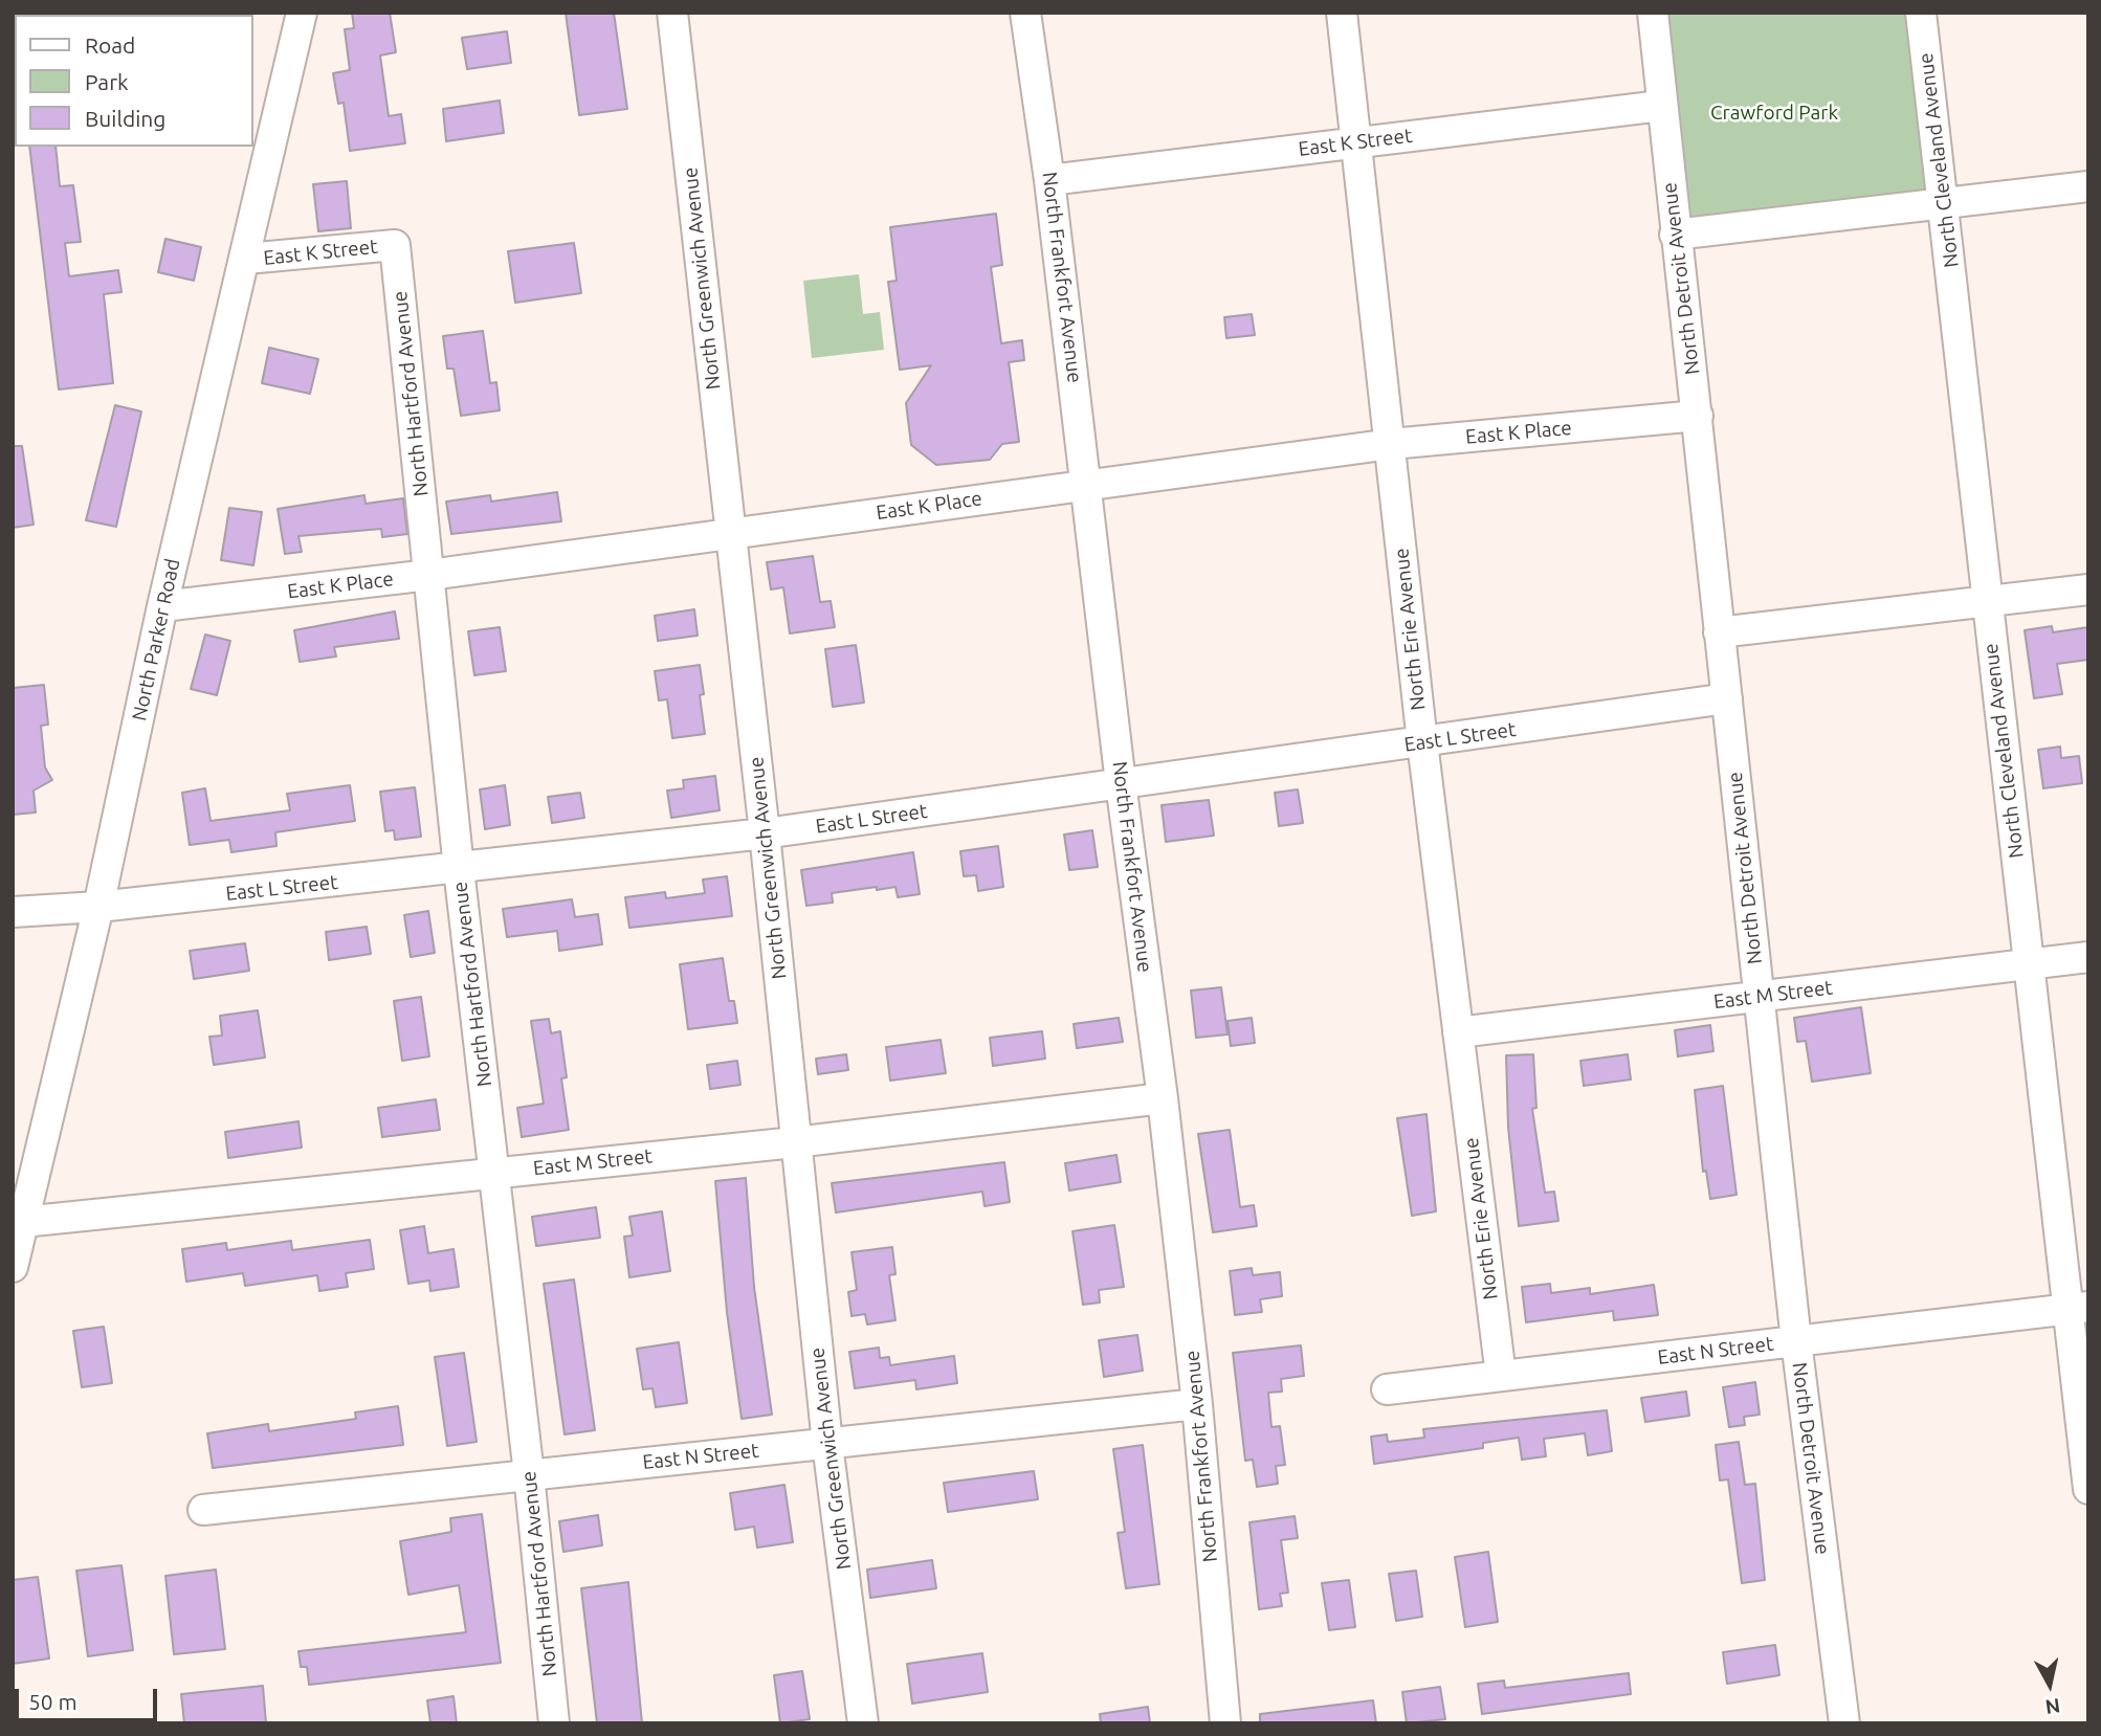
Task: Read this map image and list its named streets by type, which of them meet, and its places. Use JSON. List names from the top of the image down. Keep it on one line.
{"streets":{"street":["East K Street","North Cleveland Avenue","North Frankfort Avenue","North Greenwich Avenue","North Detroit Avenue","North Hartford Avenue","East K Place","North Erie Avenue","North Parker Road","East L Street","East M Street","East N Street"]},"crossings":[["East K Street","North Frankfort Avenue"],["East K Street","North Detroit Avenue"],["East K Street","North Hartford Avenue"],["East K Street","North Erie Avenue"],["East K Street","North Parker Road"],["North Cleveland Avenue","East M Street"],["North Cleveland Avenue","East N Street"],["North Frankfort Avenue","East K Place"],["North Frankfort Avenue","East L Street"],["North Frankfort Avenue","East M Street"],["North Frankfort Avenue","East N Street"],["North Greenwich Avenue","East K Place"],["North Greenwich Avenue","East L Street"],["North Greenwich Avenue","East M Street"],["North Greenwich Avenue","East N Street"],["North Detroit Avenue","East K Place"],["North Detroit Avenue","East L Street"],["North Detroit Avenue","East M Street"],["North Detroit Avenue","East N Street"],["North Hartford Avenue","East K Place"],["North Hartford Avenue","East L Street"],["North Hartford Avenue","East M Street"],["North Hartford Avenue","East N Street"],["East K Place","North Erie Avenue"],["East K Place","North Parker Road"],["North Erie Avenue","East L Street"],["North Erie Avenue","East M Street"],["North Erie Avenue","East N Street"],["North Parker Road","East L Street"],["North Parker Road","East M Street"]],"parks":["Crawford Park"],"legend":["Road","Park","Building"],"scale_bar":"50 m","north":"bottom"}
